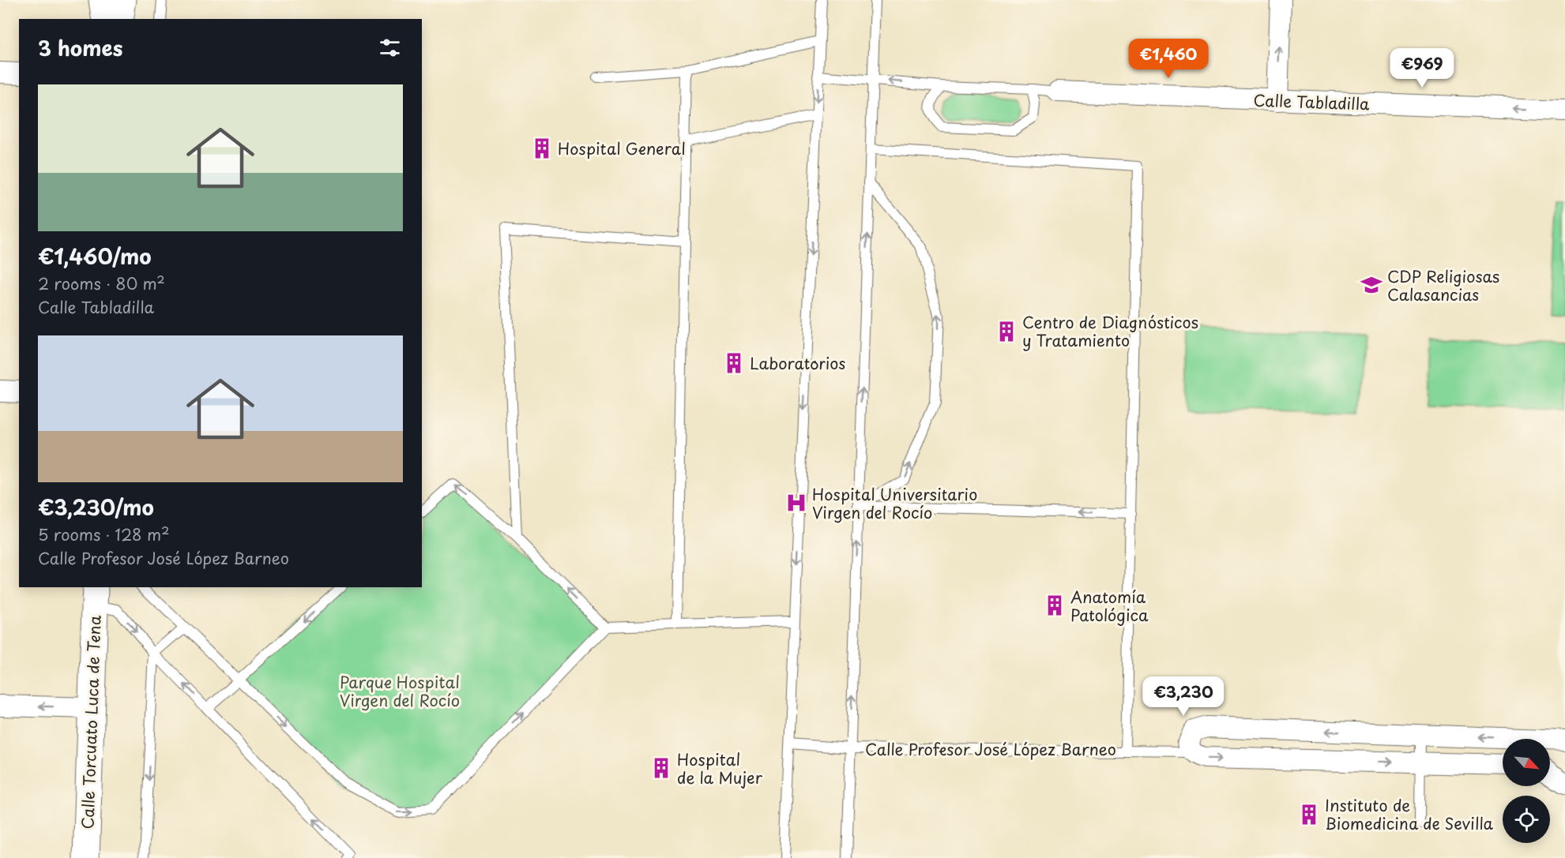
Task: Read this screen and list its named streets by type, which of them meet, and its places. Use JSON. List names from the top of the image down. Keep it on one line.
{"streets":{"main road":["Calle Torcuato Luca de Tena"],"street":["Calle Tabladilla","Calle Profesor José López Barneo"]},"one_way":["Calle Tabladilla"],"parks":["Parque Hospital Virgen del Rocío"],"places":{"building":["Hospital General","Centro de Diagnósticos y Tratamiento","Laboratorios","Anatomía Patológica","Hospital de la Mujer","Instituto de Biomedicina de Sevilla"],"school or university":["CDP Religiosas Calasancias"],"hospital":["Hospital Universitario Virgen del Rocío"]},"north":"bottom right","page":{"heading":"3 homes","price":["€1,460","€969","€3,230"],"list":[{"name":"€1,460/mo","note":"2 rooms · 80 m² · Calle Tabladilla"},{"name":"€3,230/mo","note":"5 rooms · 128 m² · Calle Profesor José López Barneo"}]}}
